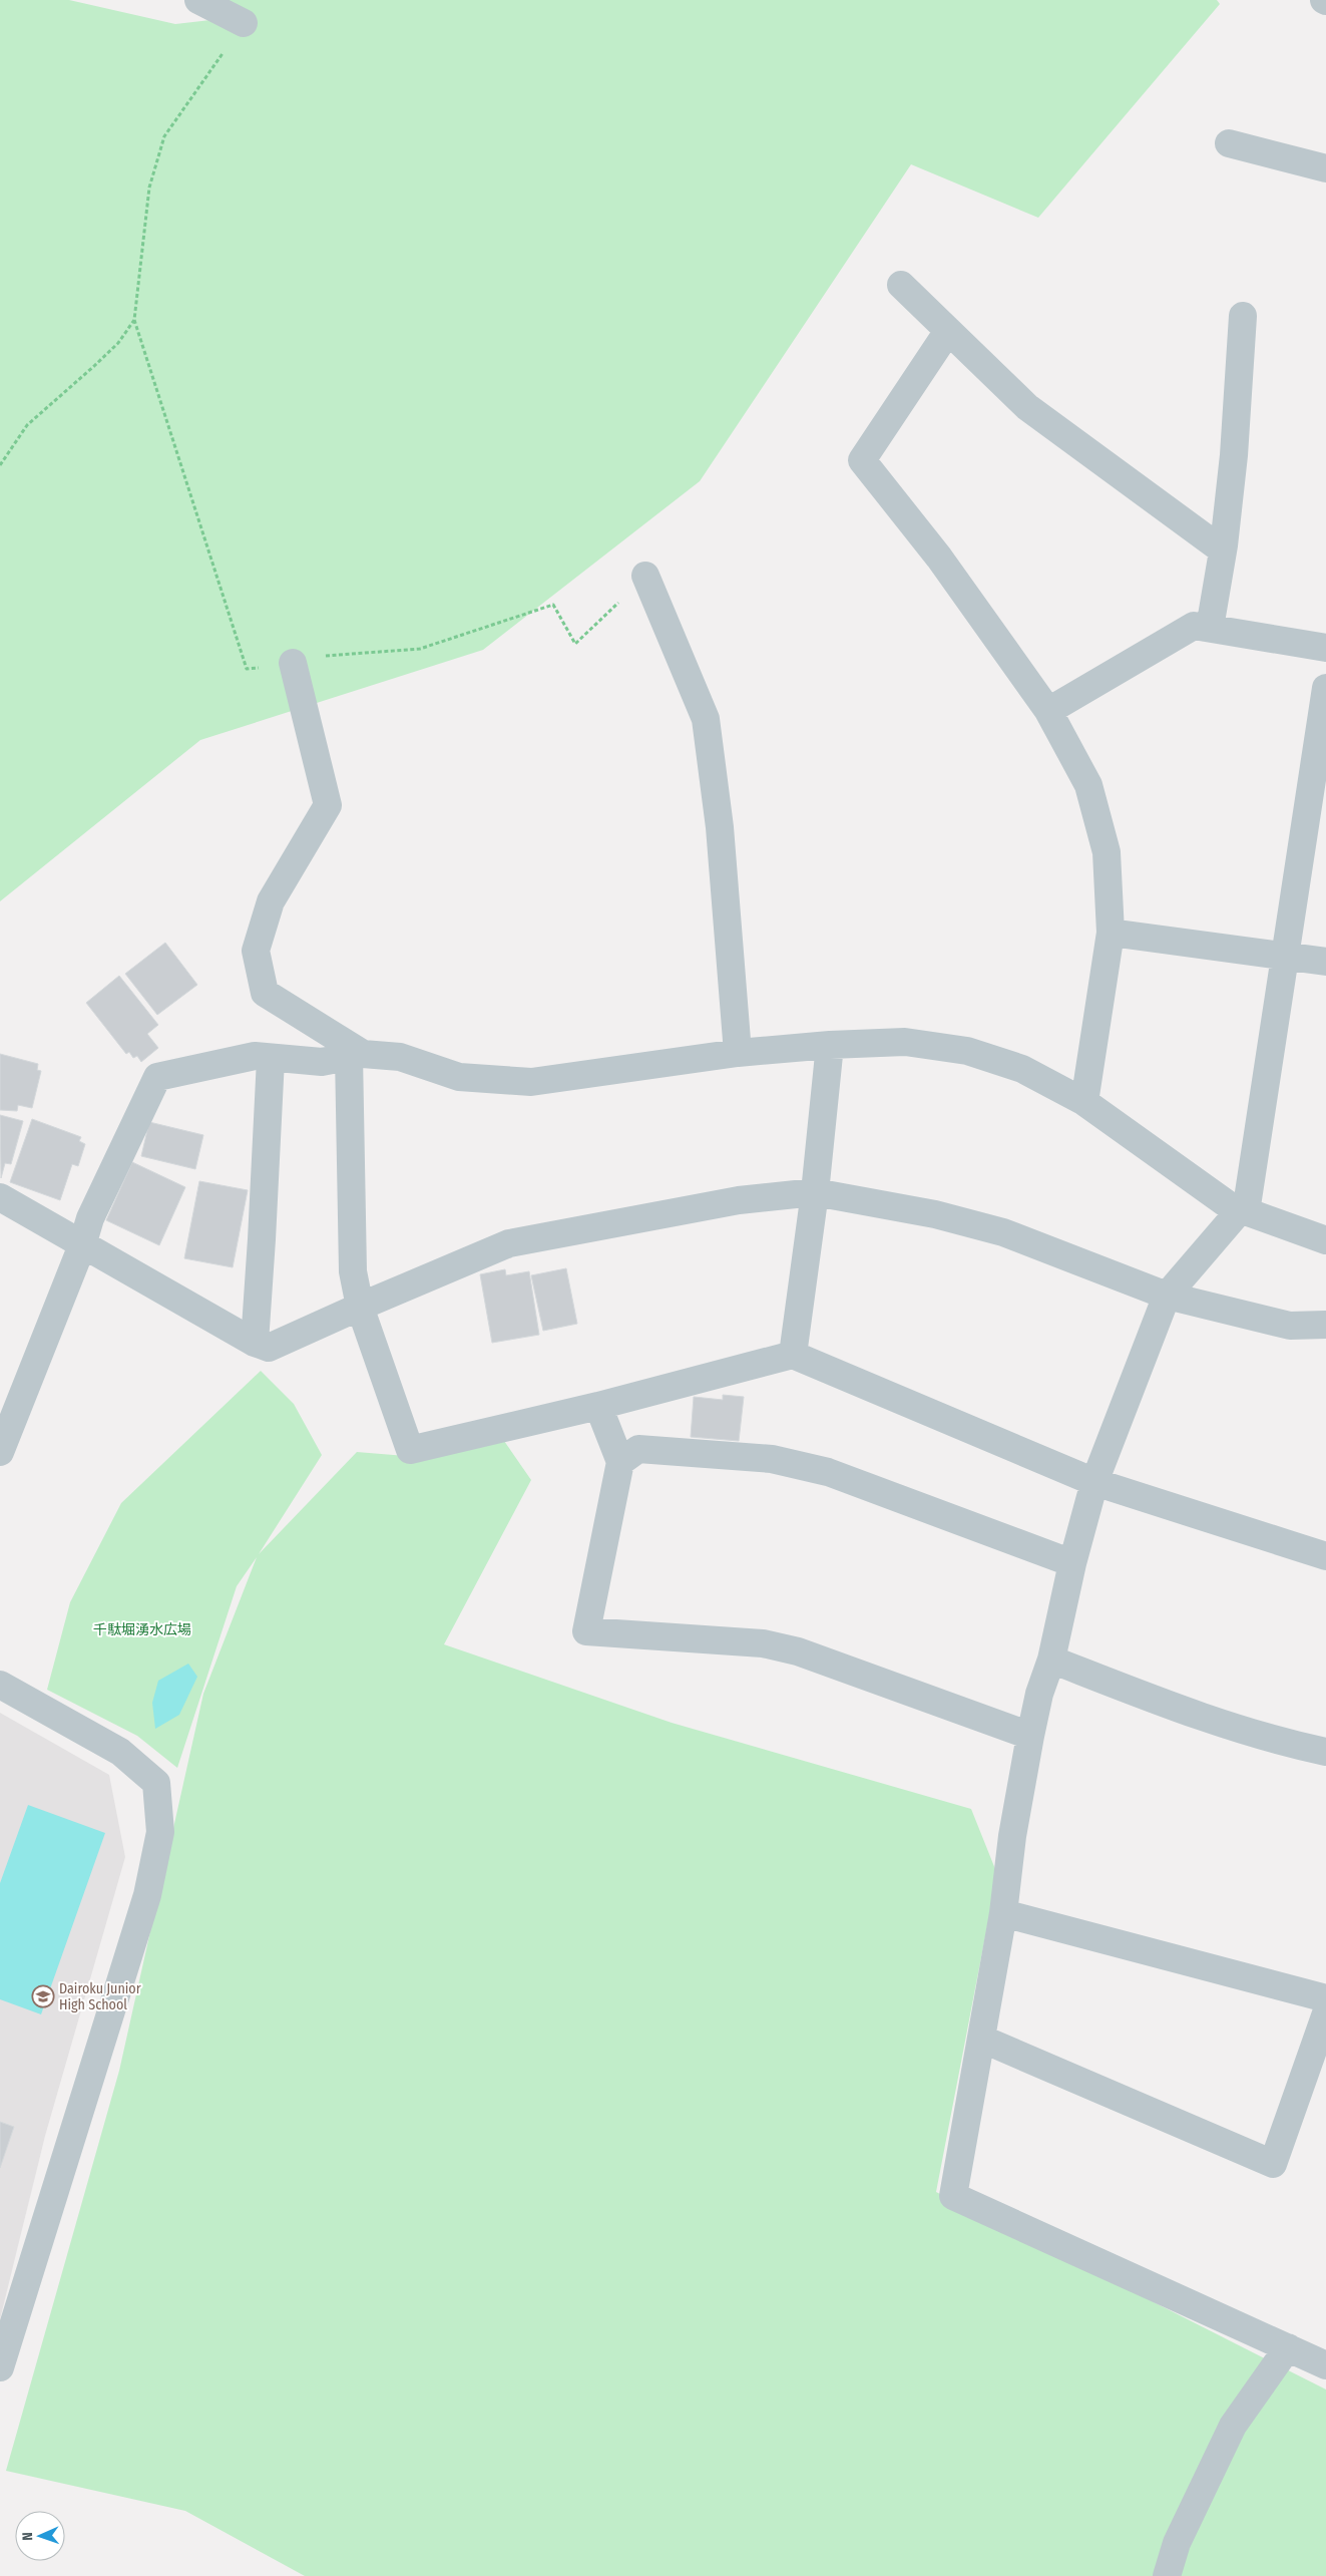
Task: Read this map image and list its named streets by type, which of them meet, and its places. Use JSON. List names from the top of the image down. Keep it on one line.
{"parks":["千駄堀湧水広場"],"places":{"school or university":["Dairoku Junior High School"]},"north":"left"}
